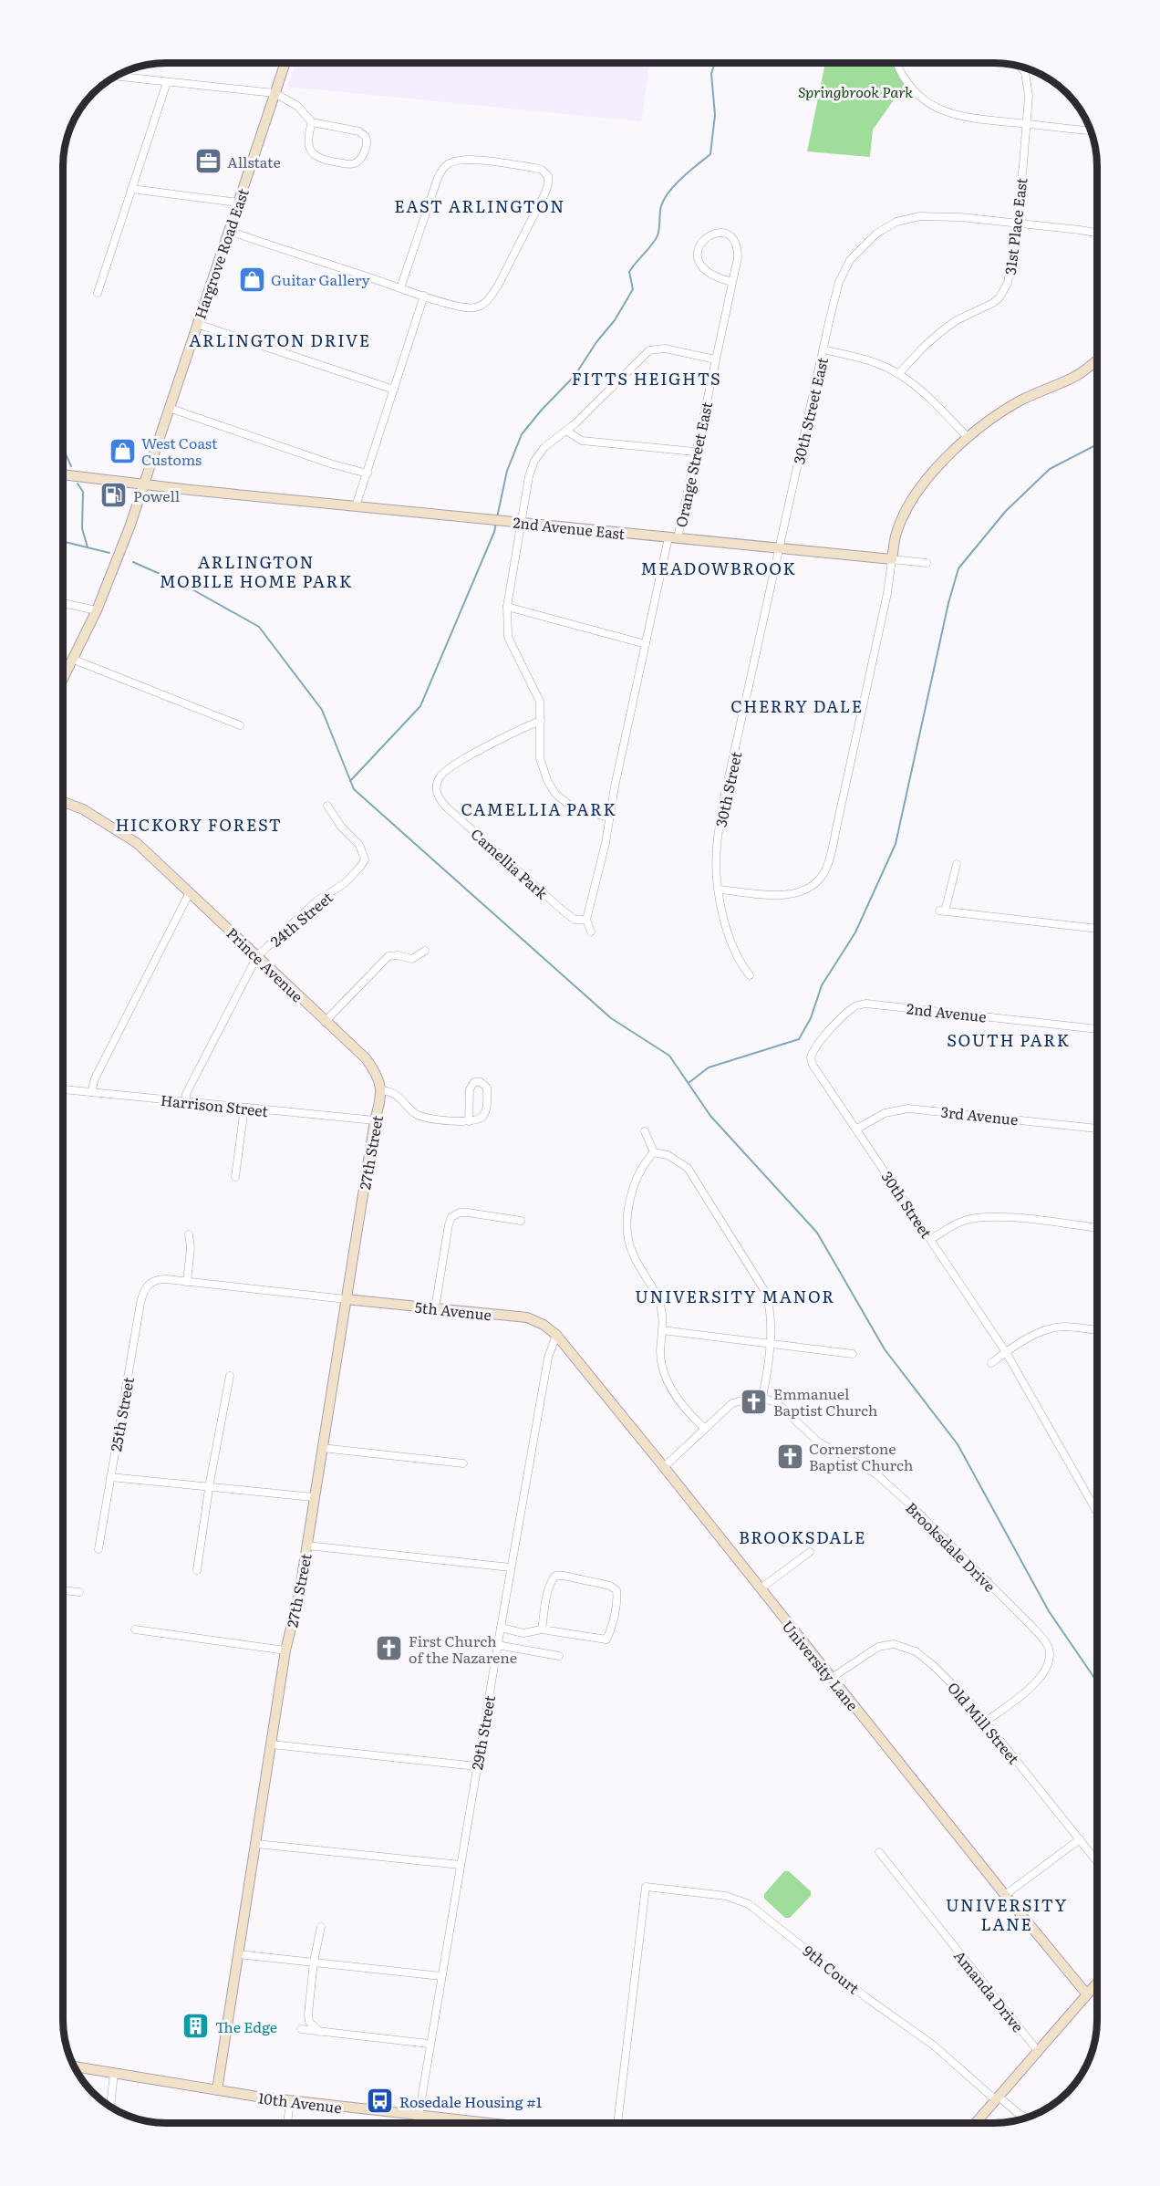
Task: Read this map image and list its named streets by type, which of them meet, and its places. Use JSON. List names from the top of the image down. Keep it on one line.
{"streets":{"street":["31st Place East","Hargrove Road East","30th Street East","Orange Street East","2nd Avenue East","30th Street","Camellia Park","24th Street","Prince Avenue","2nd Avenue","Harrison Street","3rd Avenue","27th Street","5th Avenue","25th Street","Brooksdale Drive","University Lane","Old Mill Street","29th Street","9th Court","Amanda Drive","10th Avenue"]},"crossings":[["31st Place East","30th Street East"],["Hargrove Road East","2nd Avenue East"],["30th Street East","2nd Avenue East"],["30th Street East","30th Street"],["Orange Street East","2nd Avenue East"],["30th Street","2nd Avenue"],["30th Street","3rd Avenue"],["24th Street","Prince Avenue"],["24th Street","Harrison Street"],["Prince Avenue","27th Street"],["Harrison Street","27th Street"],["27th Street","5th Avenue"],["27th Street","10th Avenue"],["5th Avenue","University Lane"],["5th Avenue","29th Street"],["Brooksdale Drive","Old Mill Street"],["University Lane","Old Mill Street"],["University Lane","29th Street"],["29th Street","10th Avenue"]],"districts":["EAST ARLINGTON","ARLINGTON DRIVE","FITTS HEIGHTS","ARLINGTON MOBILE HOME PARK","MEADOWBROOK","CHERRY DALE","CAMELLIA PARK","HICKORY FOREST","SOUTH PARK","UNIVERSITY MANOR","BROOKSDALE","UNIVERSITY LANE"],"parks":["Springbrook Park"],"places":{"office":["Allstate"],"shop":["Guitar Gallery","West Coast Customs"],"fuel station":["Powell"],"church":["Emmanuel Baptist Church","Cornerstone Baptist Church","First Church of the Nazarene"],"building":["The Edge"],"bus stop":["Rosedale Housing #1"]}}
